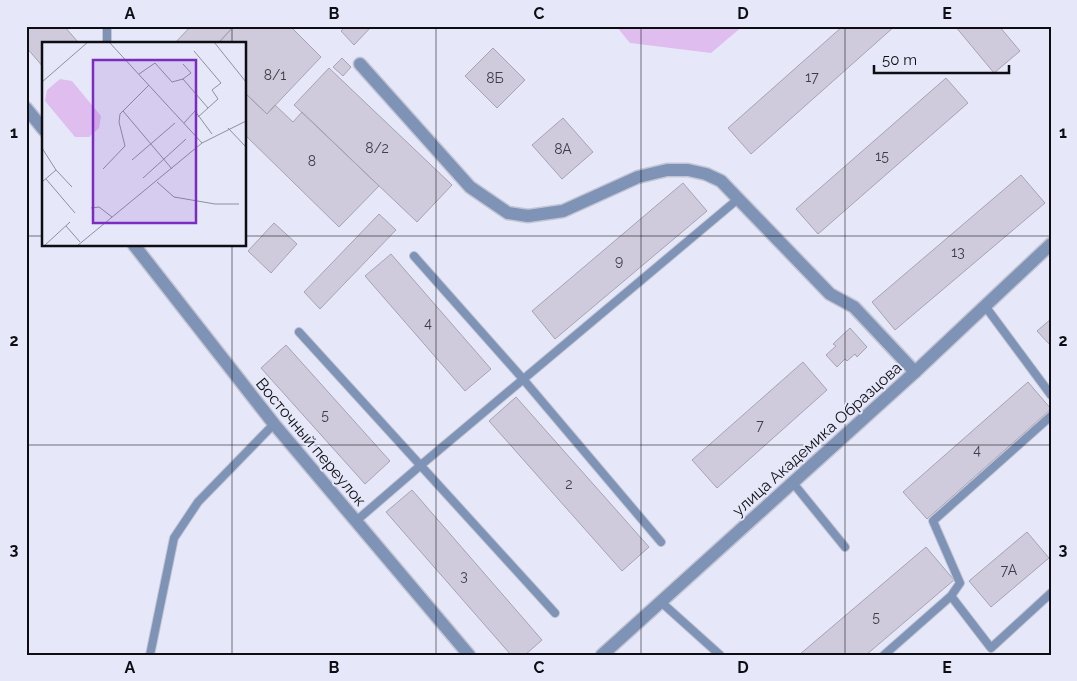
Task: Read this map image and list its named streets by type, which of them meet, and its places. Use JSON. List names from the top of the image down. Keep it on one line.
{"streets":{"street":["улица Академика Образцова","Восточный переулок"]},"house_numbers":["8/1","17","8Б","8/2","8А","15","8","13","9","4","5","7","4","2","7А","3","5"],"scale_bar":"50 m","grid":{"columns":["A","B","C","D","E"],"rows":["1","2","3"]}}
